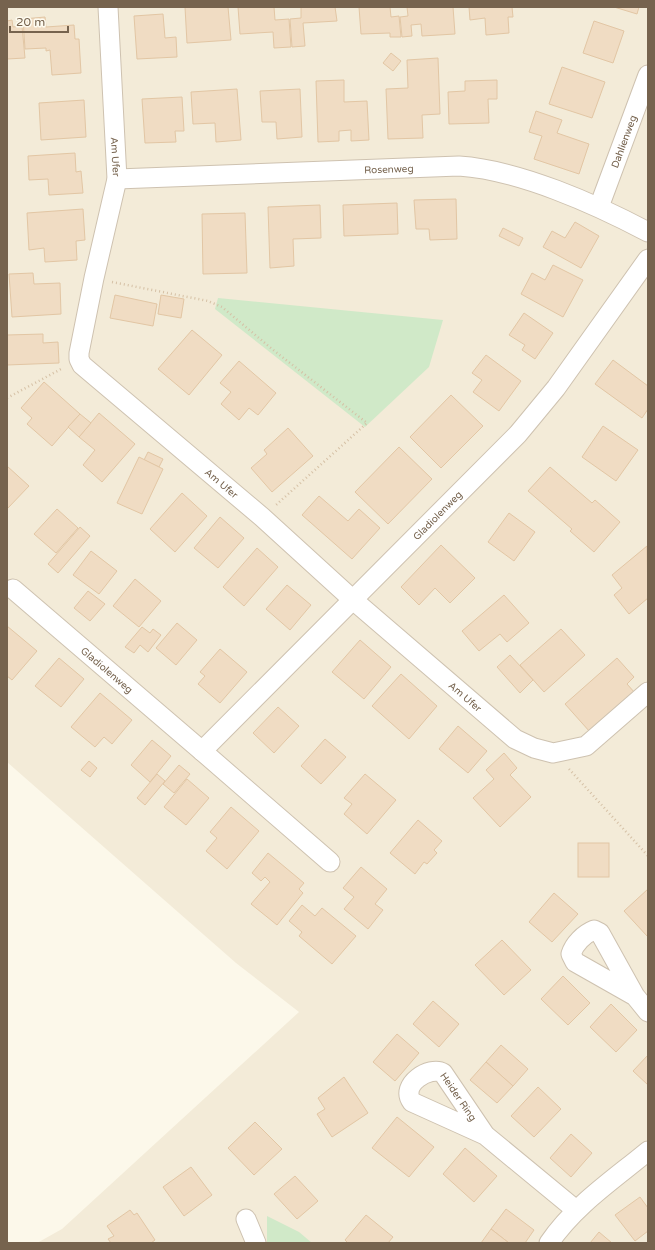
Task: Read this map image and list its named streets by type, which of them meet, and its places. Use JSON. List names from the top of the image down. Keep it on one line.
{"streets":{"street":["Dahlienweg","Am Ufer","Rosenweg","Gladiolenweg"]},"crossings":[["Dahlienweg","Rosenweg"],["Am Ufer","Rosenweg"],["Am Ufer","Gladiolenweg"]],"scale_bar":"20 m"}
